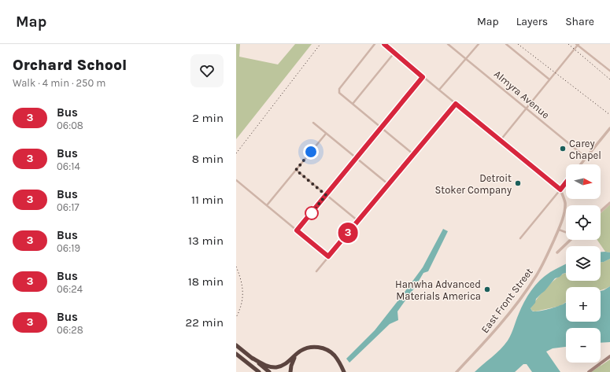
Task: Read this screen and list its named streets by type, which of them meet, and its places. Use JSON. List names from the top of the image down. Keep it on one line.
{"streets":{"street":["Almyra Avenue","East Front Street"]},"places":["Carey Chapel","Detroit Stoker Company","Hanwha Advanced Materials America"],"lines":["bus line 3"],"north":"right","page":{"header":"Map","nav":["Map","Layers","Share"],"heading":["Orchard School","Walk · 4 min · 250 m"],"on_map":"3","list":[{"mark":"3","name":"Bus","note":"06:08","value":"2 min"},{"mark":"3","name":"Bus","note":"06:14","value":"8 min"},{"mark":"3","name":"Bus","note":"06:17","value":"11 min"},{"mark":"3","name":"Bus","note":"06:19","value":"13 min"},{"mark":"3","name":"Bus","note":"06:24","value":"18 min"},{"mark":"3","name":"Bus","note":"06:28","value":"22 min"}],"map_buttons":["+","−"]}}
